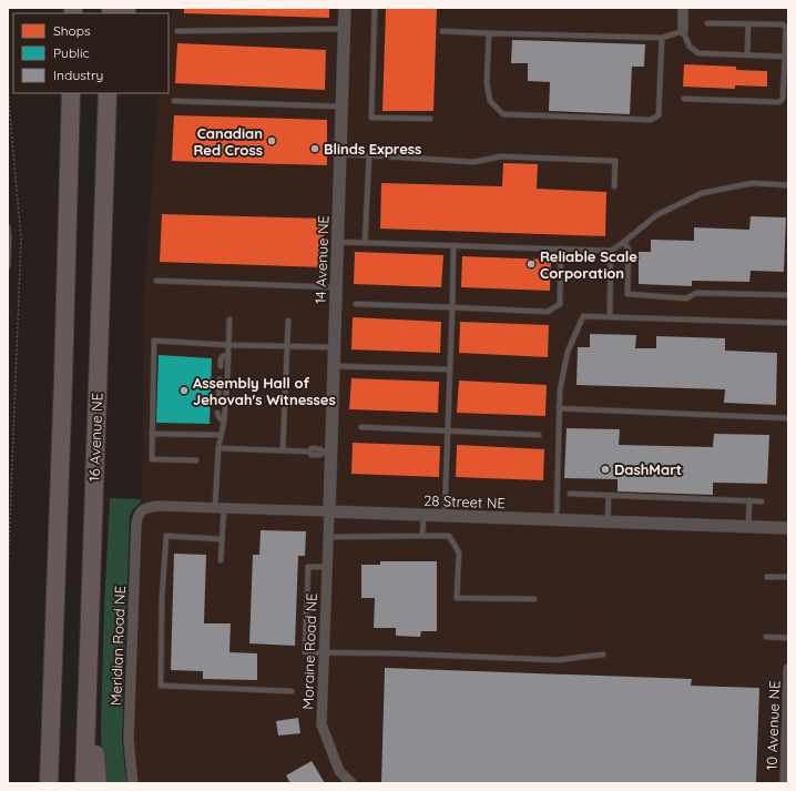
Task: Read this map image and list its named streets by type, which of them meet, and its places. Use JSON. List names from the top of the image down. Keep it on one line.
{"streets":{"highway":["16 Avenue NE"],"street":["14 Avenue NE","28 Street NE","Meridian Road NE","Moraine Road NE","10 Avenue NE"]},"crossings":[["14 Avenue NE","28 Street NE"],["14 Avenue NE","Moraine Road NE"],["28 Street NE","Meridian Road NE"],["28 Street NE","Moraine Road NE"]],"places":["Canadian Red Cross","Blinds Express","Reliable Scale Corporation","Assembly Hall of Jehovah's Witnesses","DashMart"],"legend":["Shops","Public","Industry"]}
